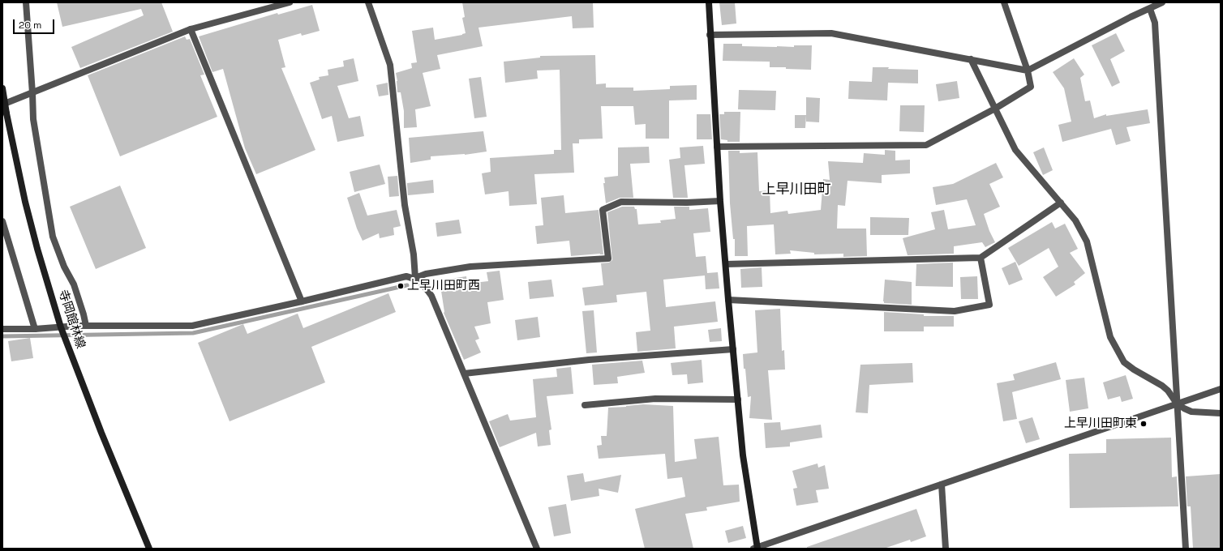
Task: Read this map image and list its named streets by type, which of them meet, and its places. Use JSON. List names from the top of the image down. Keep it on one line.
{"streets":{"street":["寺岡館林線"]},"districts":["上早川田町"],"places":["上早川田町西","上早川田町東"],"scale_bar":"20 m"}
